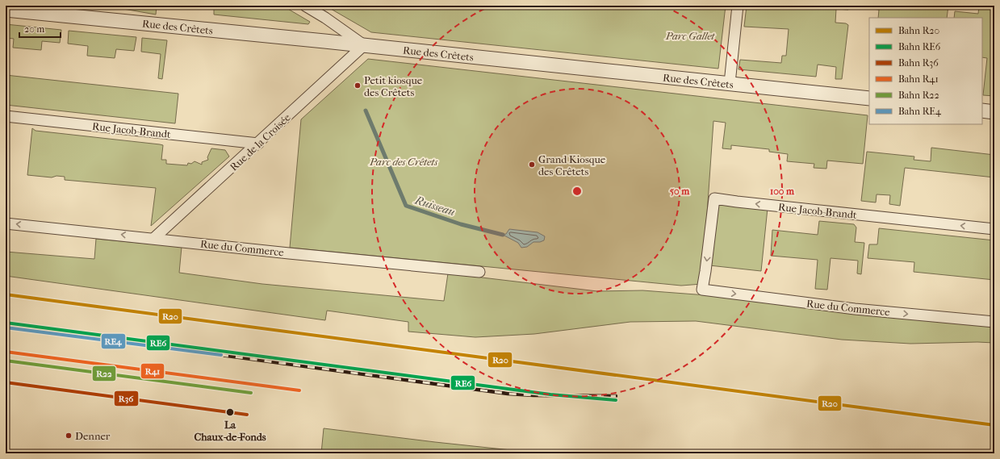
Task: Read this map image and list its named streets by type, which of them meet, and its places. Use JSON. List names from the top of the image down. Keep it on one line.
{"streets":{"street":["Rue des Crêtets","Rue Jacob-Brandt","Rue de la Croisée","Rue du Commerce"]},"crossings":[["Rue des Crêtets","Rue de la Croisée"],["Rue Jacob-Brandt","Rue de la Croisée"],["Rue Jacob-Brandt","Rue du Commerce"],["Rue de la Croisée","Rue du Commerce"]],"water":["Ruisseau"],"parks":["Parc Gallet","Parc des Crêtets"],"places":["Petit kiosque des Crêtets","Grand Kiosque des Crêtets","La Chaux-de-Fonds","Denner"],"lines":["rail line R20","rail line RE6","rail line RE4","rail line R41","rail line R22","rail line R36"],"legend":["Bahn R20","Bahn RE6","Bahn R36","Bahn R41","Bahn R22","Bahn RE4"],"scale_bar":"20 m","rings":["50 m","100 m"]}
